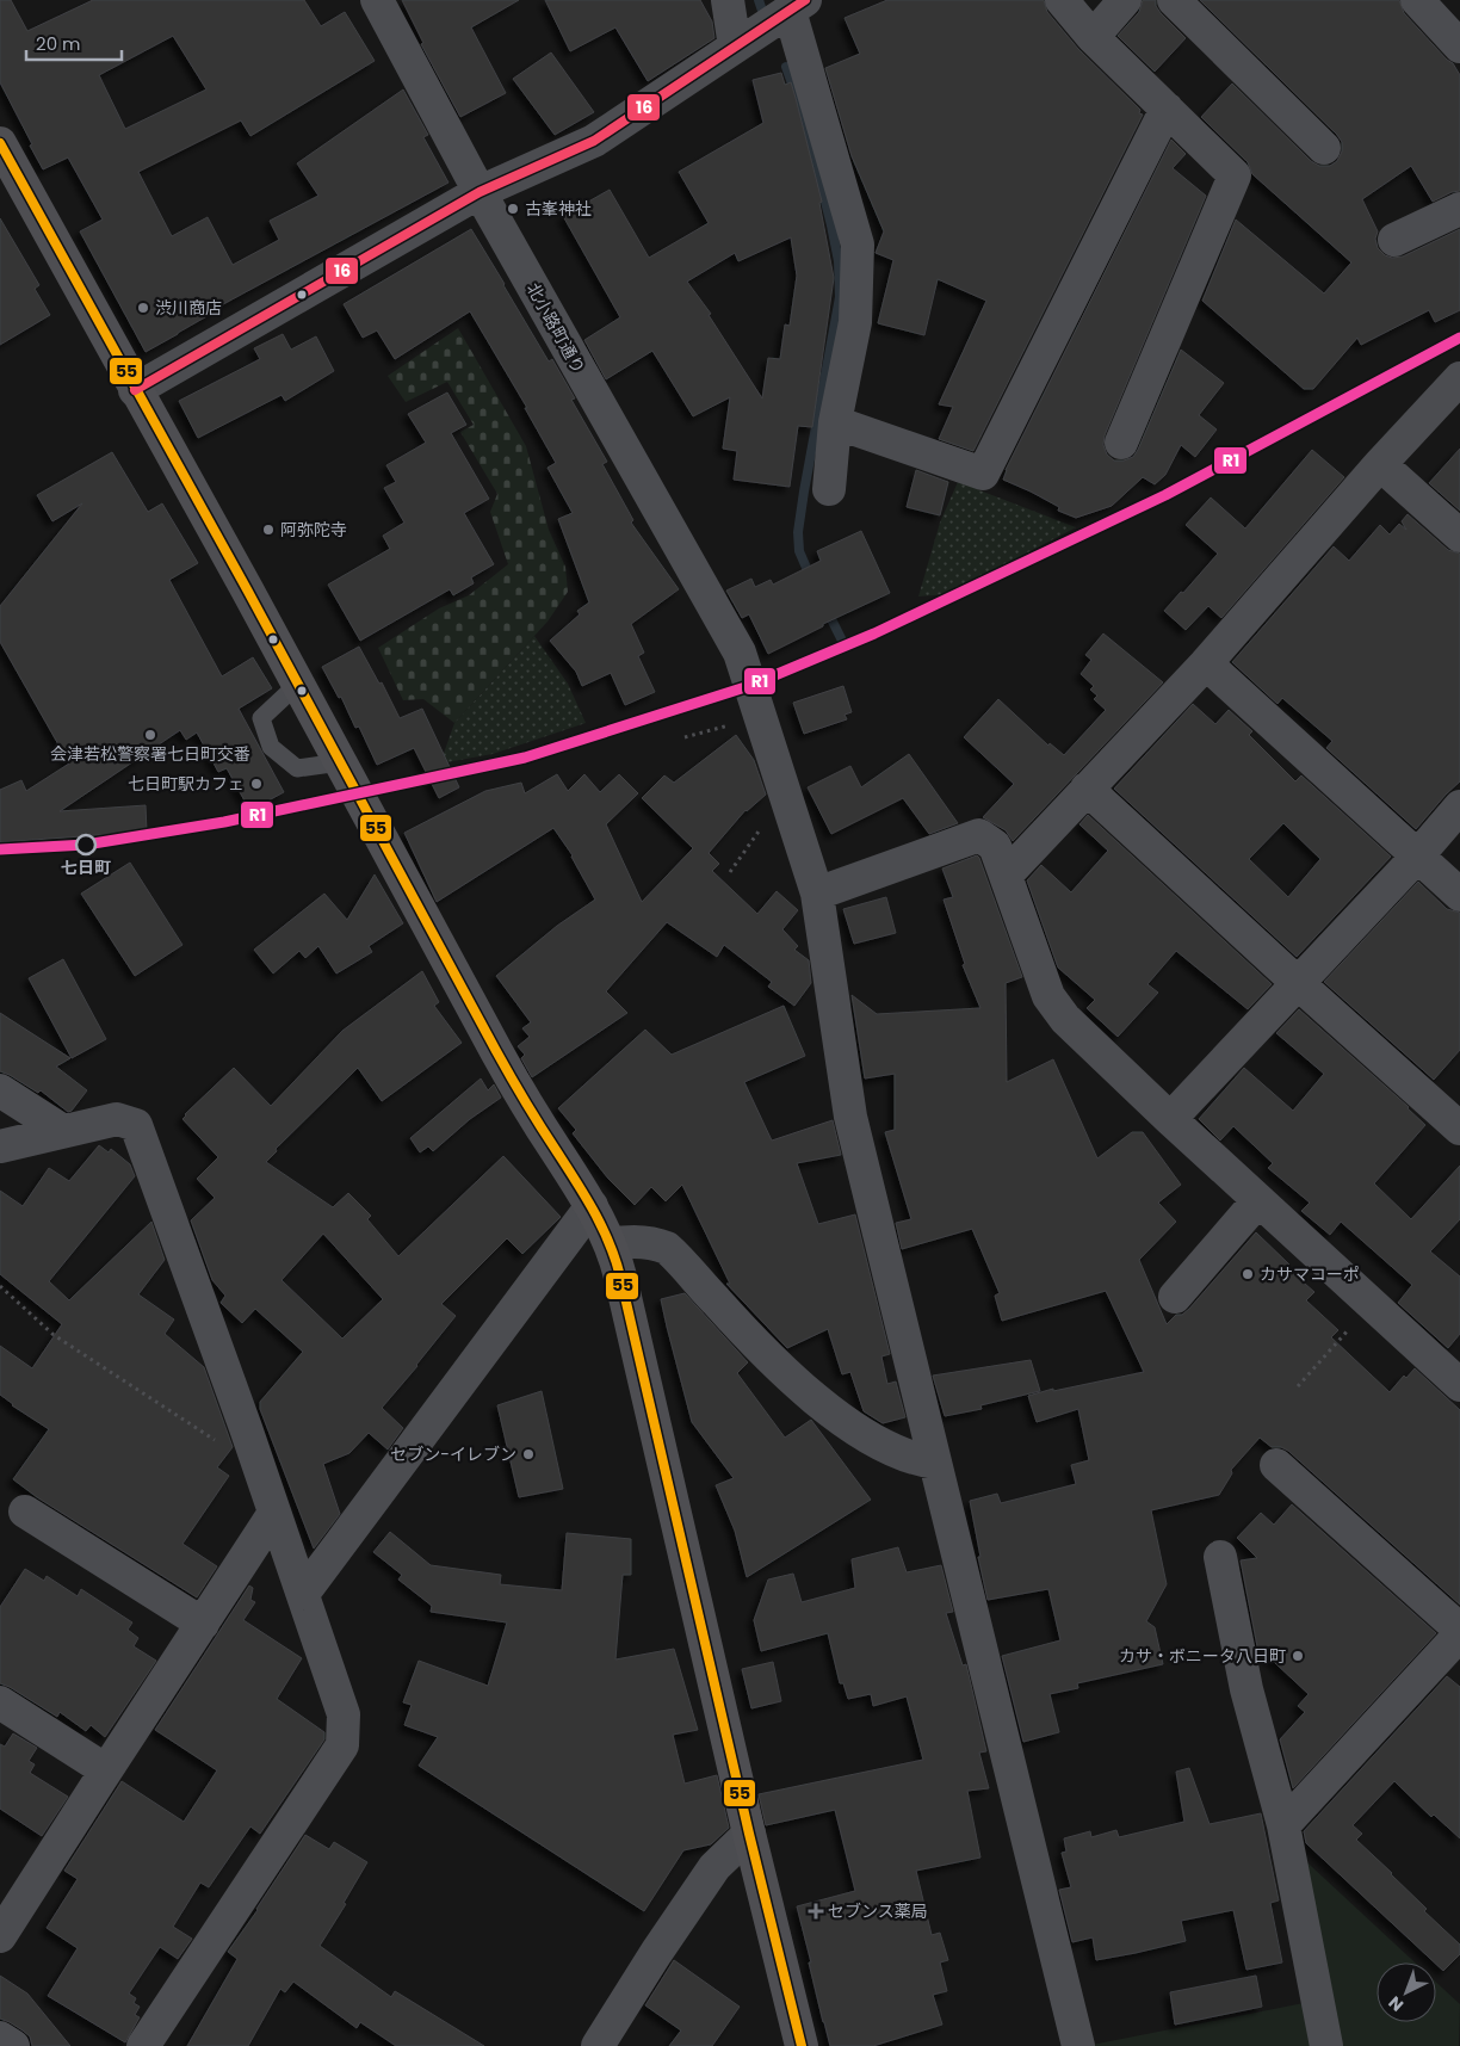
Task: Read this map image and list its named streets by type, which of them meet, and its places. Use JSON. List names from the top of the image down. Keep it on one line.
{"streets":{"street":["北小路町通り"]},"places":{"other":["古峯神社","渋川商店","阿弥陀寺","会津若松警察署七日町交番","七日町駅カフェ","七日町","カサマコーポ","セブン-イレブン","カサ・ボニータ八日町"],"health":["セブンス薬局"]},"lines":["transit line 16","transit line 55","transit line R1"],"scale_bar":"20 m","north":"bottom left"}
